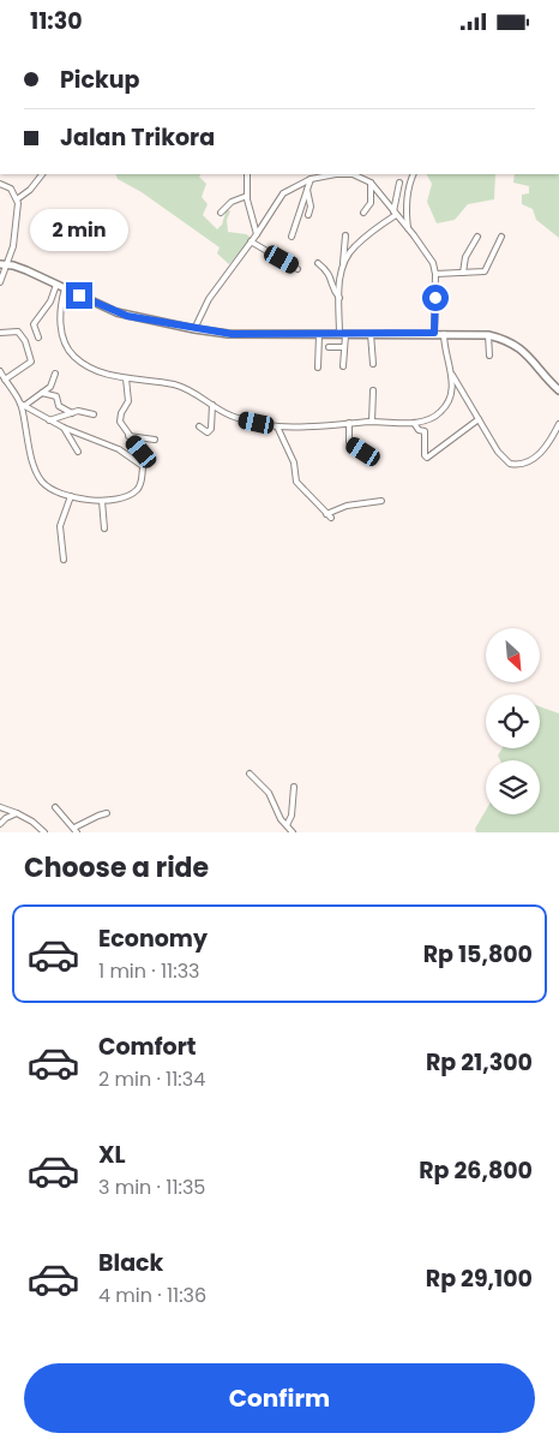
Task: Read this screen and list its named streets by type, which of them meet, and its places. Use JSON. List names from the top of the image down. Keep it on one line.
{"north":"bottom right","page":{"status":"11:30","banner":["Pickup","Jalan Trikora"],"bubble":"2 min","heading":"Choose a ride","list":[{"name":"Economy","note":"1 min · 11:33","value":"Rp 15,800"},{"name":"Comfort","note":"2 min · 11:34","value":"Rp 21,300"},{"name":"XL","note":"3 min · 11:35","value":"Rp 26,800"},{"name":"Black","note":"4 min · 11:36","value":"Rp 29,100"}],"buttons":"Confirm"}}
